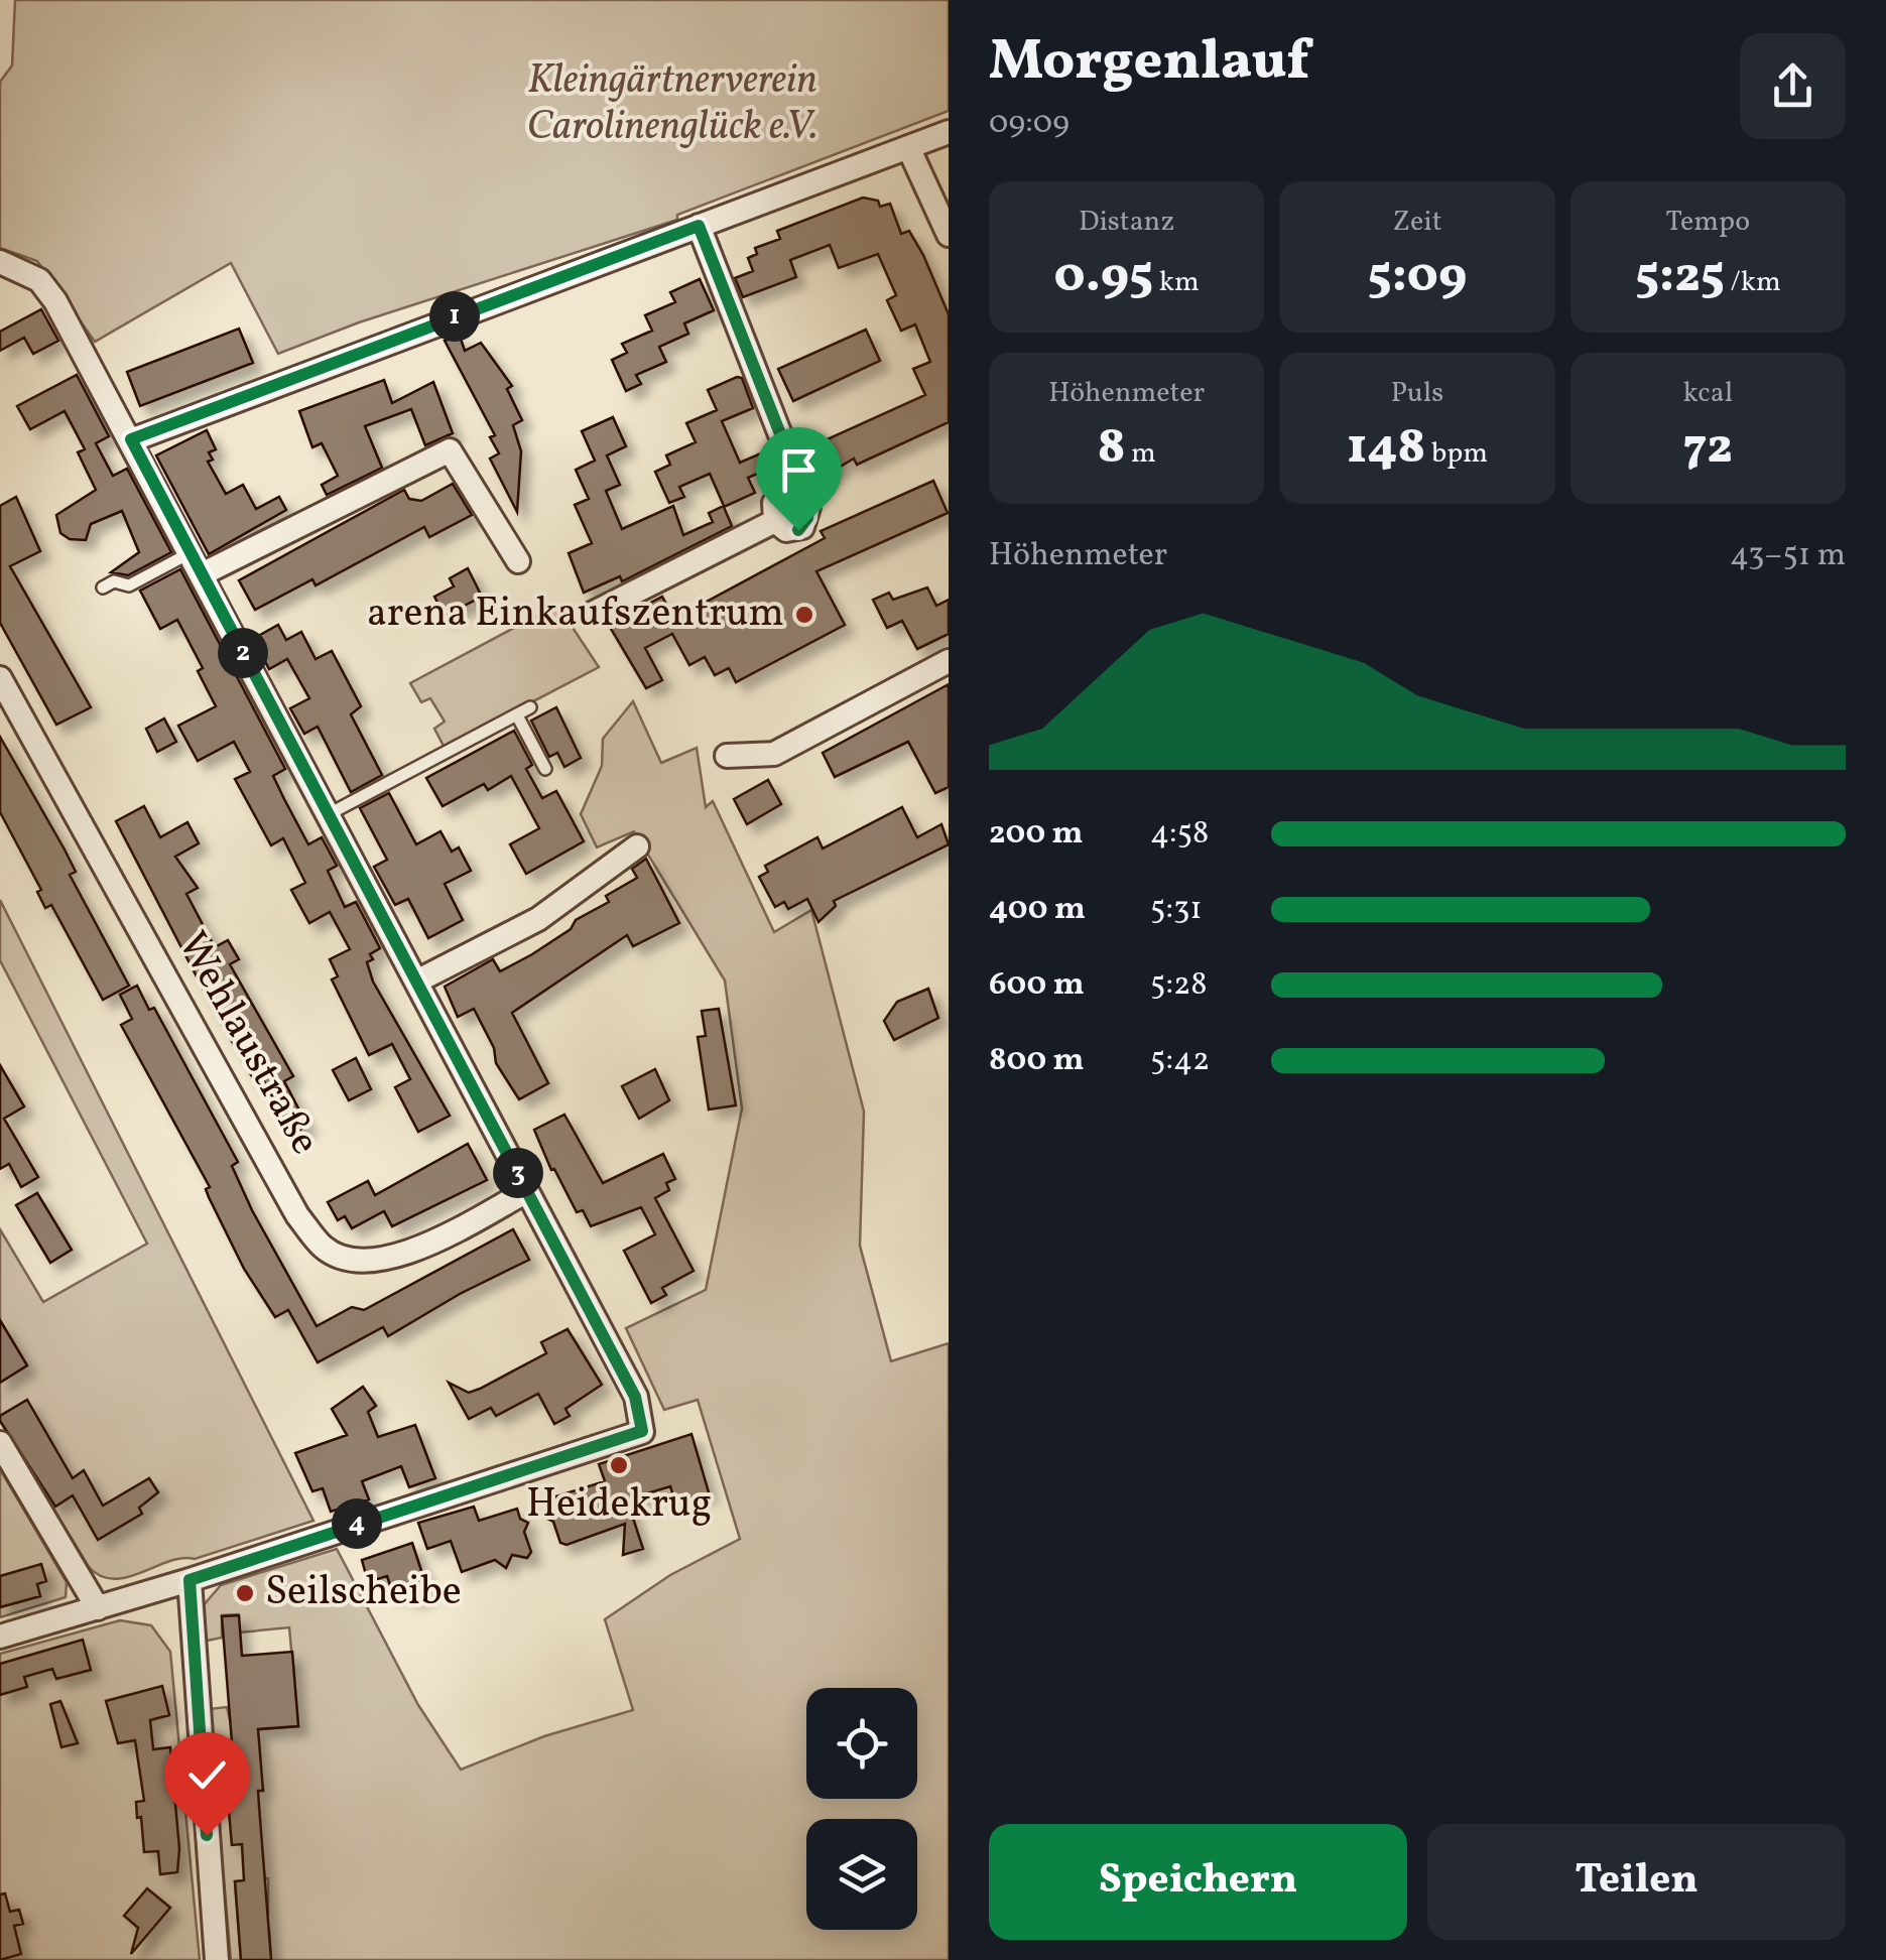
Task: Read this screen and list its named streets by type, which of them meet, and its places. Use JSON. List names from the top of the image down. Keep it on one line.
{"streets":{"street":["Wehlaustraße"]},"parks":["Kleingärtnerverein Carolinenglück e.V."],"places":["arena Einkaufszentrum","Heidekrug","Seilscheibe"],"page":{"heading":["Morgenlauf","09:09"],"stats":[["Distanz","0.95 km"],["Zeit","5:09"],["Tempo","5:25 /km"],["Höhenmeter","8 m"],["Puls","148 bpm"],["kcal","72"]],"pins":["1","2","3","4"],"chart":["Höhenmeter","43–51 m"],"list":[{"name":"200 m","note":"4:58"},{"name":"400 m","note":"5:31"},{"name":"600 m","note":"5:28"},{"name":"800 m","note":"5:42"}],"buttons":["Speichern","Teilen"]}}
